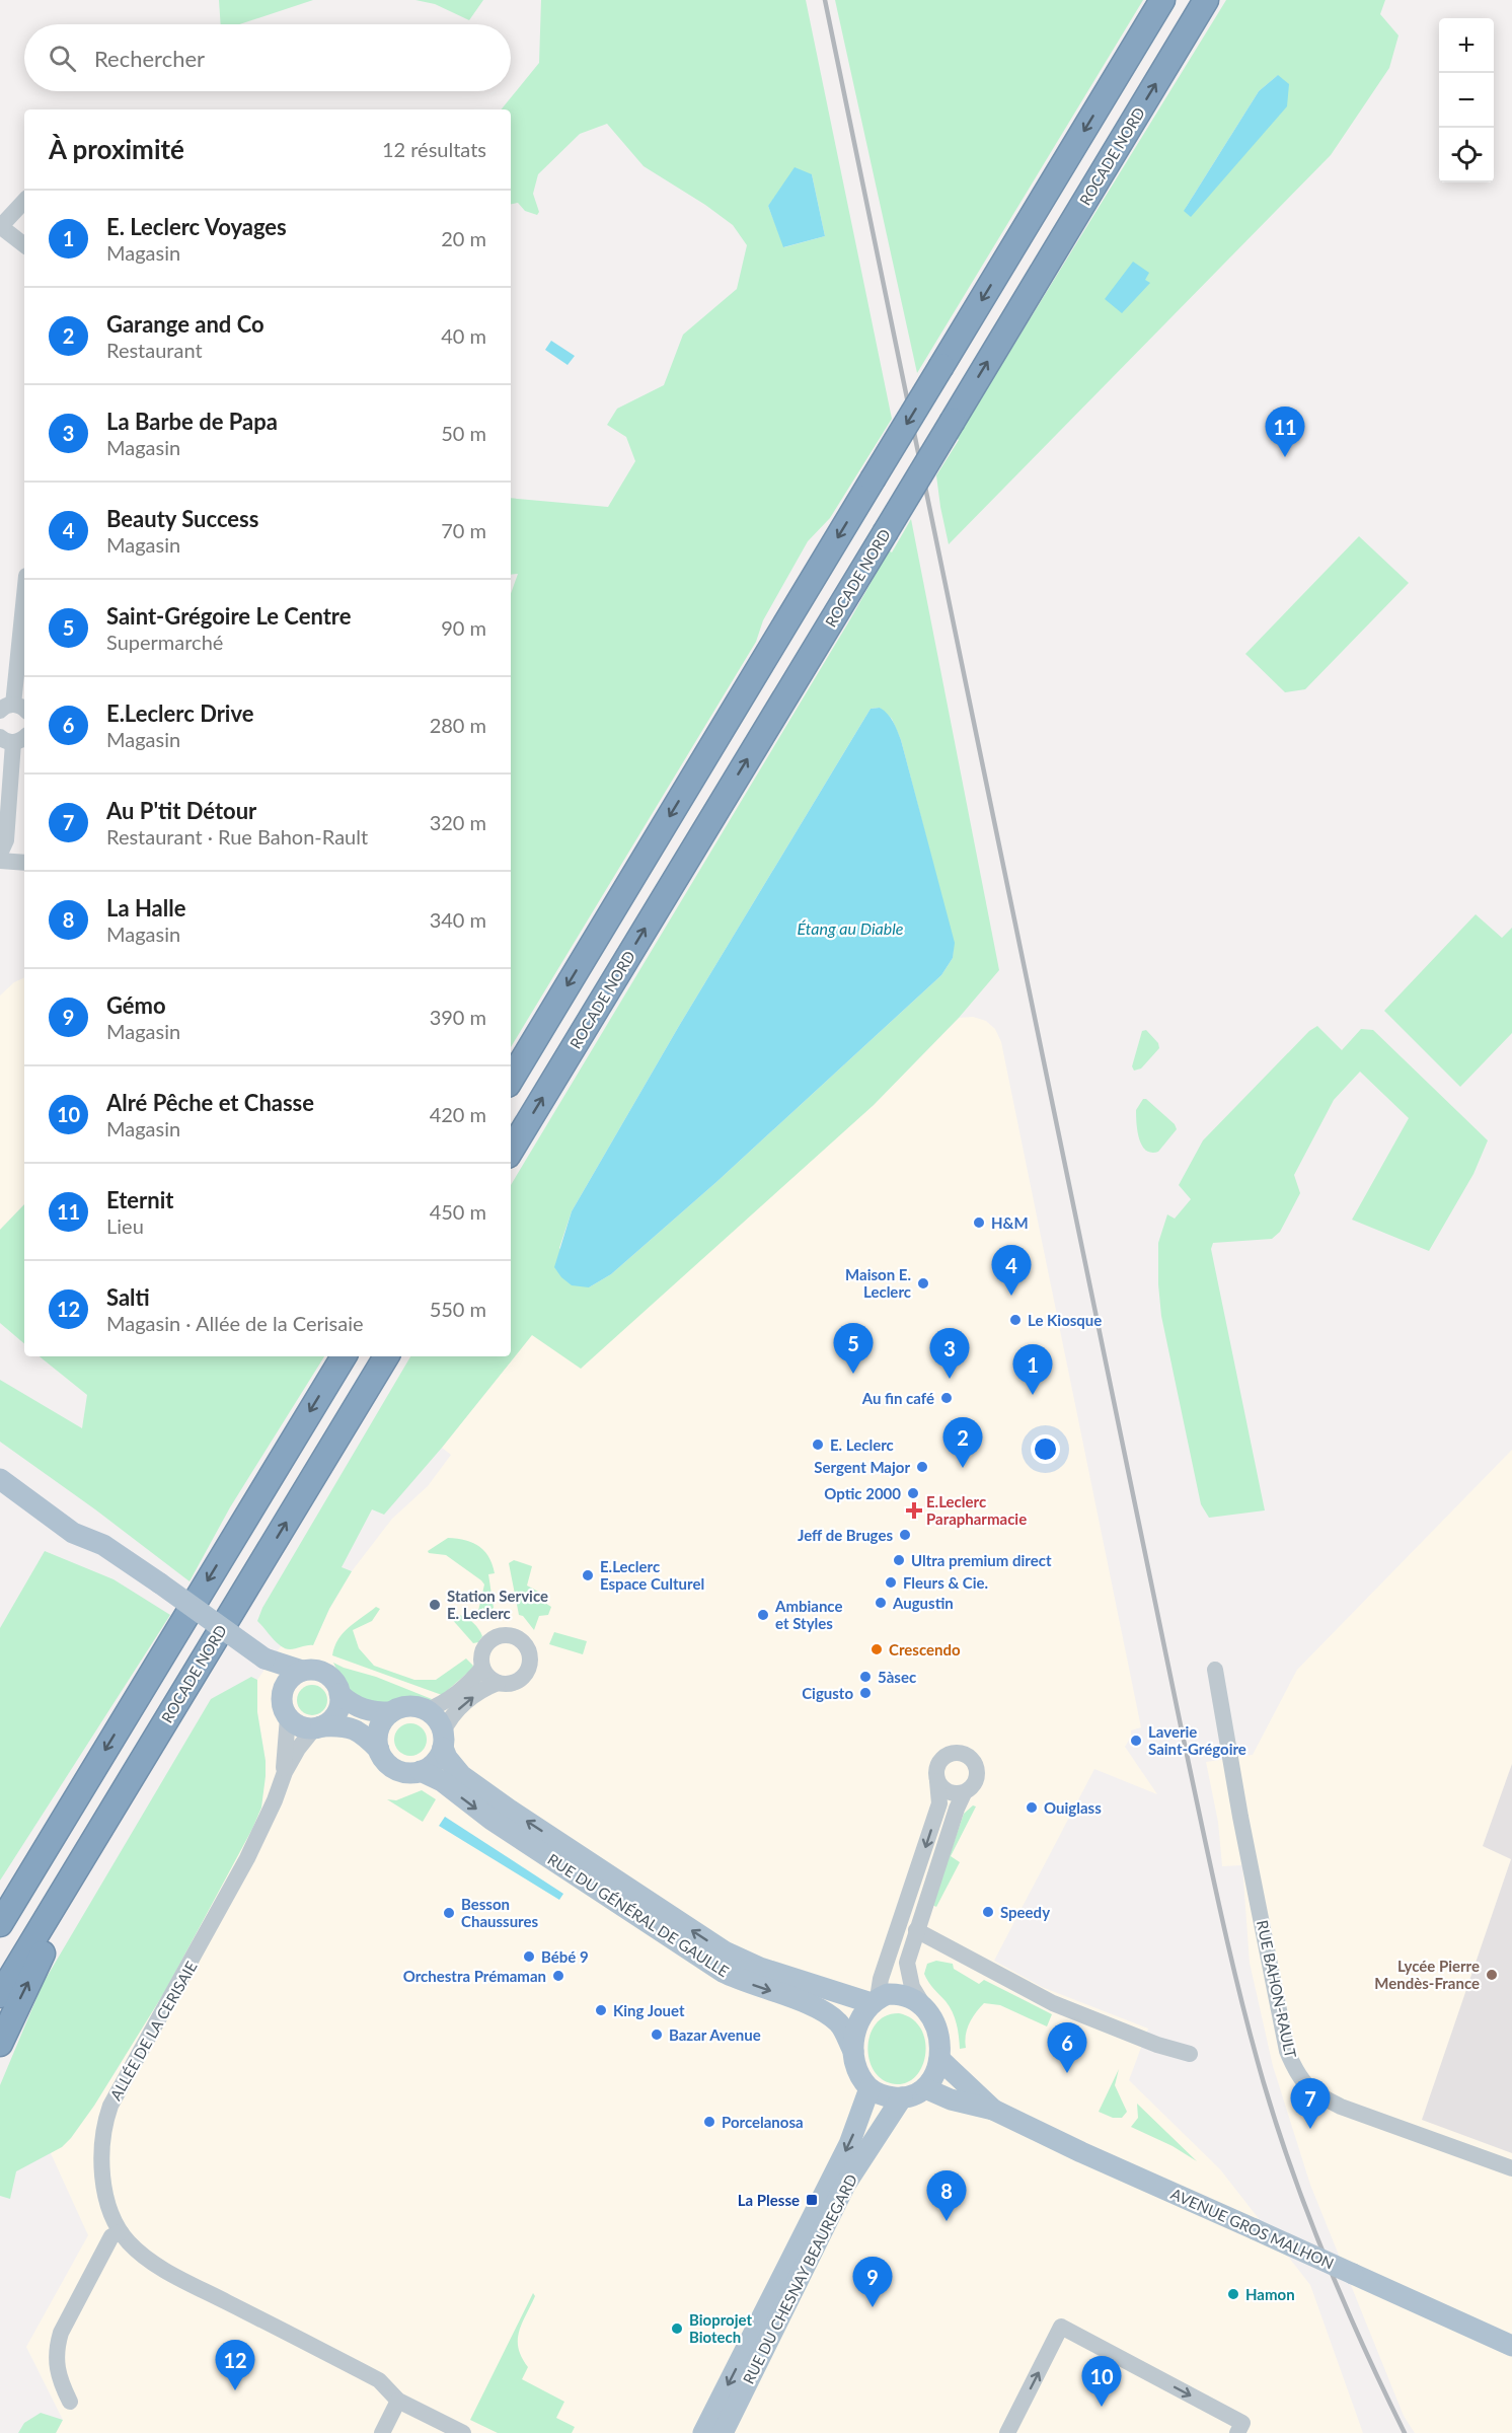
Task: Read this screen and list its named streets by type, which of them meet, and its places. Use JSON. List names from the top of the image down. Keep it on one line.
{"streets":{"highway":["ROCADE NORD"],"main road":["RUE DU GÉNÉRAL DE GAULLE","AVENUE GROS MALHON","RUE DU CHESNAY BEAUREGARD"],"street":["RUE BAHON-RAULT","ALLÉE DE LA CERISAIE"]},"crossings":[["RUE DU GÉNÉRAL DE GAULLE","ALLÉE DE LA CERISAIE"],["RUE DU GÉNÉRAL DE GAULLE","AVENUE GROS MALHON"],["RUE DU GÉNÉRAL DE GAULLE","RUE DU CHESNAY BEAUREGARD"],["AVENUE GROS MALHON","RUE DU CHESNAY BEAUREGARD"]],"water":["Étang au Diable"],"places":{"other":["H&M","Maison E. Leclerc","Le Kiosque","Au fin café","E. Leclerc","Sergent Major","Optic 2000","Jeff de Bruges","Ultra premium direct","E.Leclerc Espace Culturel","Fleurs & Cie.","Augustin","Station Service E. Leclerc","Ambiance et Styles","Crescendo","5àsec","Cigusto","Laverie Saint-Grégoire","Ouiglass","Speedy","Besson Chaussures","Bébé 9","Lycée Pierre Mendès-France","Orchestra Prémaman","King Jouet","Bazar Avenue","Porcelanosa","Hamon","Bioprojet Biotech"],"health":["E.Leclerc Parapharmacie"],"transit":["La Plesse"]},"page":{"map_buttons":["+","−"],"search":"Rechercher","heading":["À proximité","12 résultats"],"list":[{"mark":"1","name":"E. Leclerc Voyages","note":"Magasin","value":"20 m"},{"mark":"2","name":"Garange and Co","note":"Restaurant","value":"40 m"},{"mark":"3","name":"La Barbe de Papa","note":"Magasin","value":"50 m"},{"mark":"4","name":"Beauty Success","note":"Magasin","value":"70 m"},{"mark":"5","name":"Saint-Grégoire Le Centre","note":"Supermarché","value":"90 m"},{"mark":"6","name":"E.Leclerc Drive","note":"Magasin","value":"280 m"},{"mark":"7","name":"Au P'tit Détour","note":"Restaurant · Rue Bahon-Rault","value":"320 m"},{"mark":"8","name":"La Halle","note":"Magasin","value":"340 m"},{"mark":"9","name":"Gémo","note":"Magasin","value":"390 m"},{"mark":"10","name":"Alré Pêche et Chasse","note":"Magasin","value":"420 m"},{"mark":"11","name":"Eternit","note":"Lieu","value":"450 m"},{"mark":"12","name":"Salti","note":"Magasin · Allée de la Cerisaie","value":"550 m"}],"pins":["11","4","5","3","1","2","6","7","8","9","12","10"]}}
